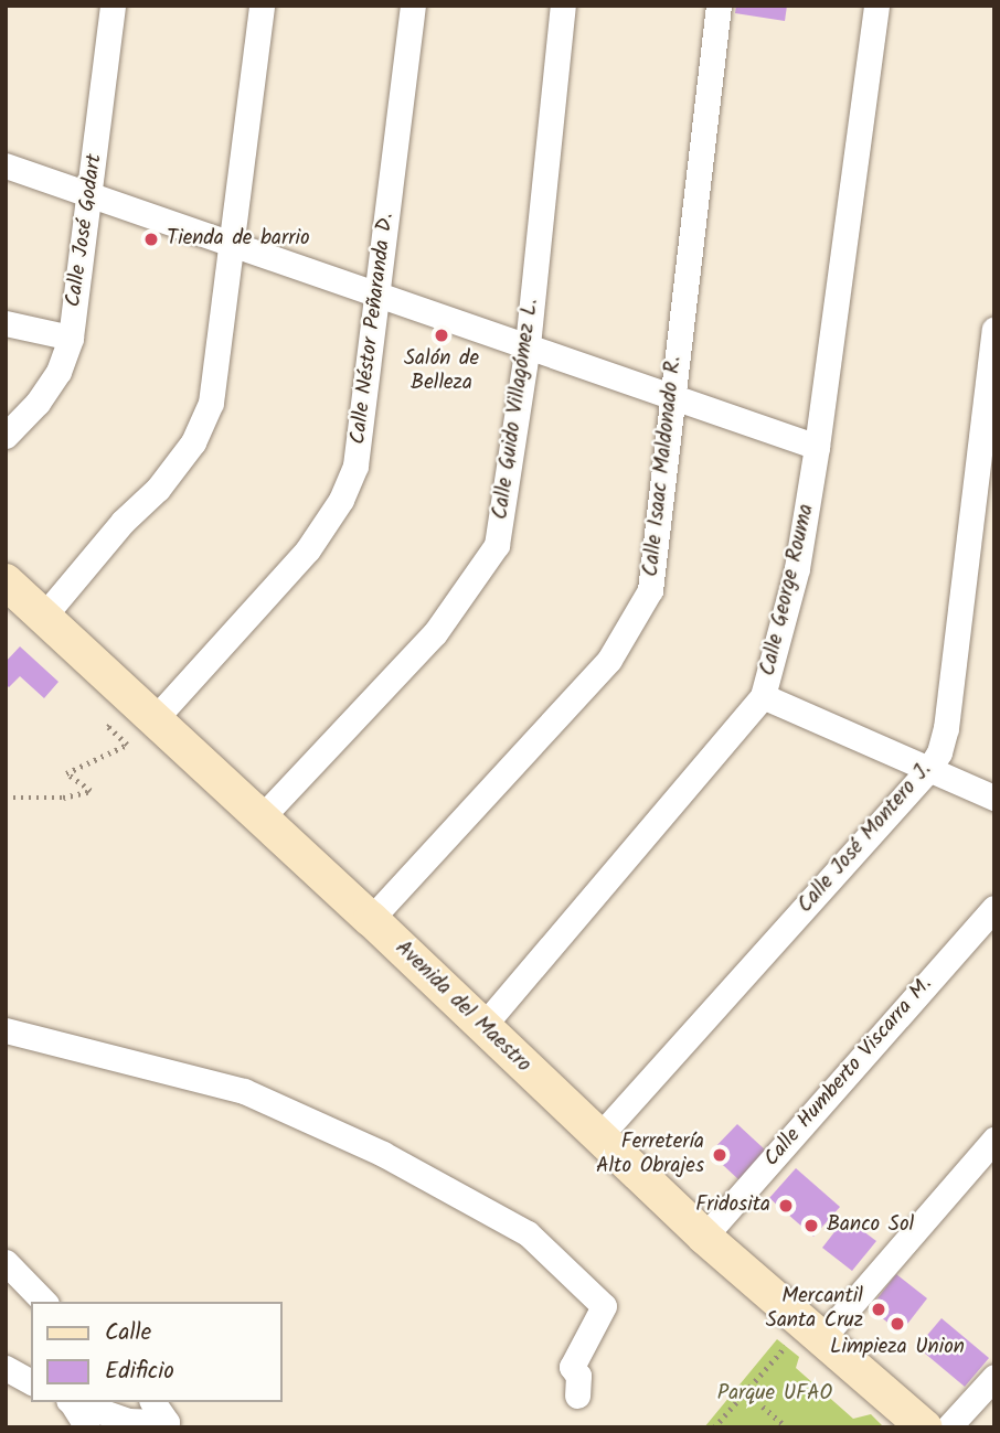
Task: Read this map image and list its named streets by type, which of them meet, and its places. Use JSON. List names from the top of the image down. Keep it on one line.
{"streets":{"main road":["Avenida del Maestro"],"street":["Calle José Godart","Calle Néstor Peñaranda D.","Calle Guido Villagómez L.","Calle Isaac Maldonado R.","Calle George Rouma","Calle José Montero J.","Calle Humberto Viscarra M."]},"crossings":[["Calle Néstor Peñaranda D.","Avenida del Maestro"],["Calle Guido Villagómez L.","Avenida del Maestro"],["Calle Isaac Maldonado R.","Avenida del Maestro"],["Calle George Rouma","Avenida del Maestro"],["Calle José Montero J.","Avenida del Maestro"],["Avenida del Maestro","Calle Humberto Viscarra M."]],"parks":["Parque UFAO"],"places":["Tienda de barrio","Salón de Belleza","Ferretería Alto Obrajes","Fridosita","Banco Sol","Mercantil Santa Cruz","Limpieza Union"],"legend":["Calle","Edificio"]}
